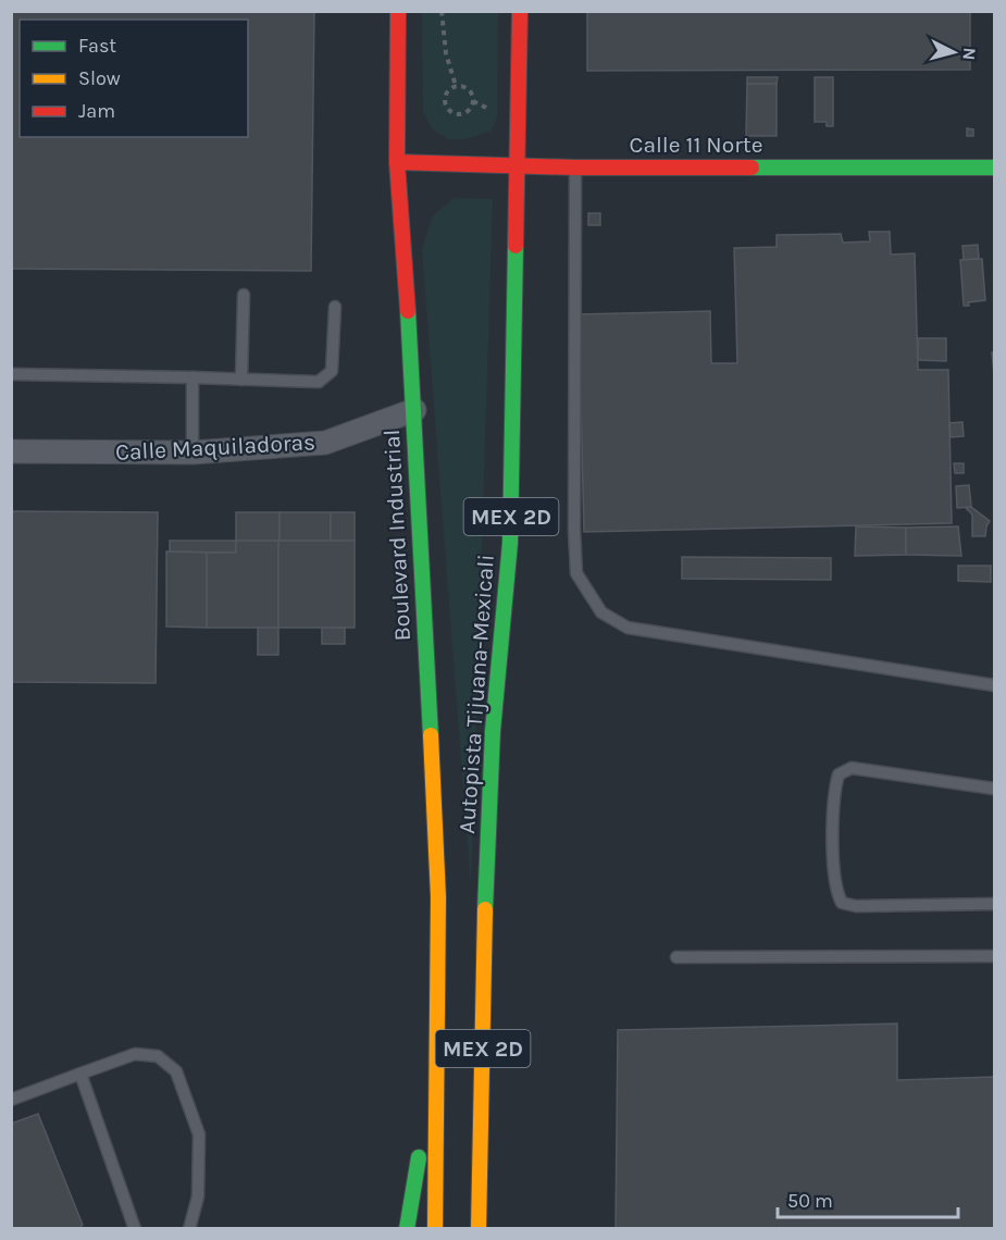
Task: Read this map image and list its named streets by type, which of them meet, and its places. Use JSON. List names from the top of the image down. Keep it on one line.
{"streets":{"main road":["Calle 11 Norte","MEX 2D","Boulevard Industrial","Autopista Tijuana-Mexicali"],"street":["Calle Maquiladoras"]},"crossings":[["Calle 11 Norte","MEX 2D"],["Calle 11 Norte","Boulevard Industrial"],["Calle 11 Norte","Autopista Tijuana-Mexicali"],["Calle Maquiladoras","Boulevard Industrial"],["MEX 2D","Boulevard Industrial"],["MEX 2D","Autopista Tijuana-Mexicali"]],"legend":["Fast","Slow","Jam"],"scale_bar":"50 m","north":"right"}
